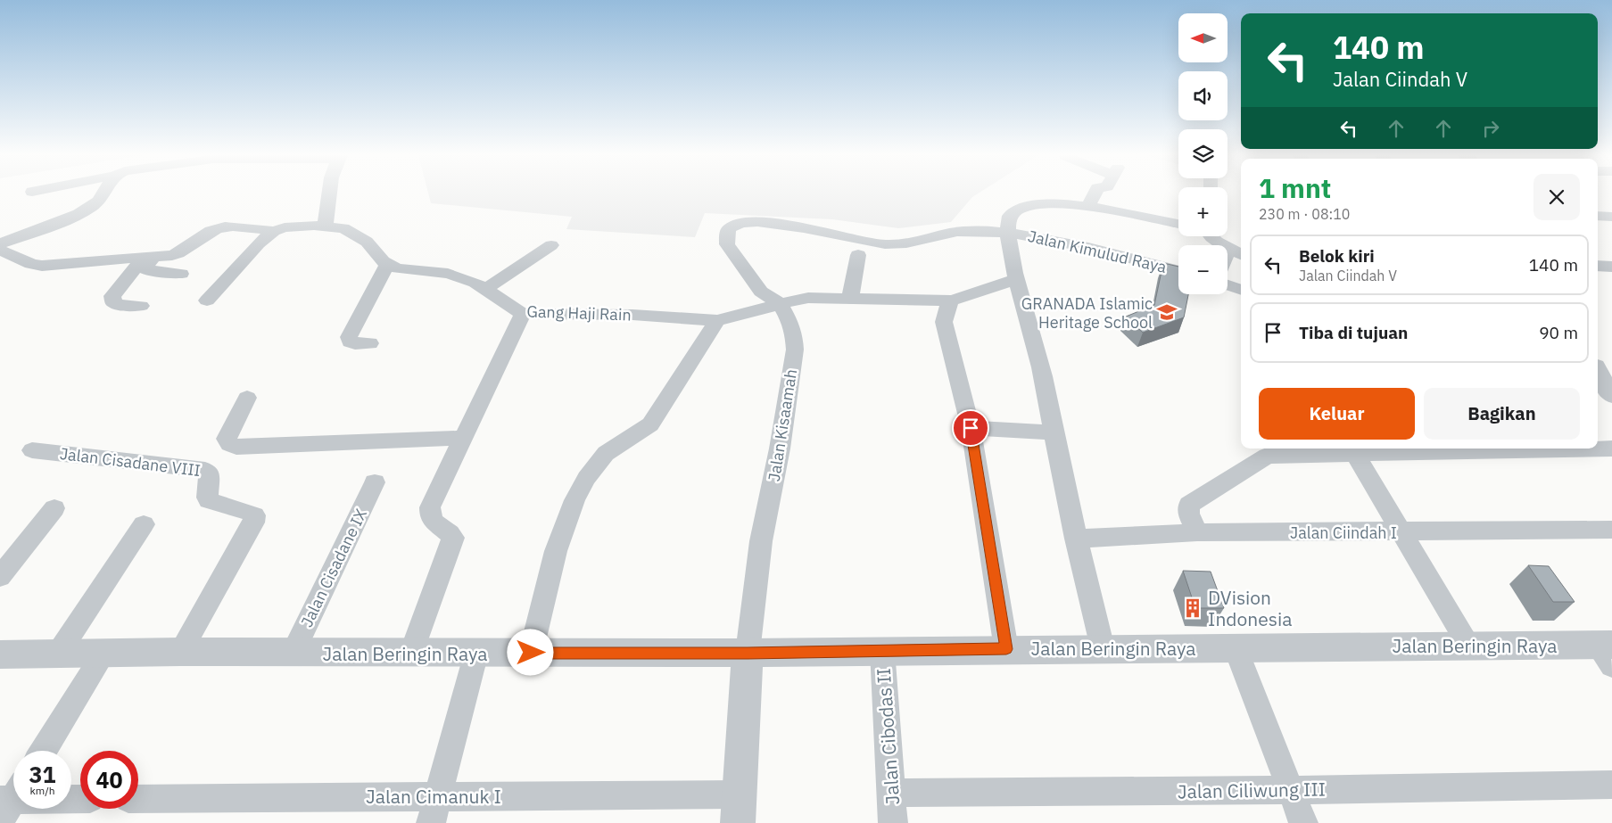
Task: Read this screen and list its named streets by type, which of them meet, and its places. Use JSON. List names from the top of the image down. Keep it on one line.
{"streets":{"street":["Jalan Kimulud Raya","Gang Haji Rain","Jalan Kisaamah","Jalan Cisadane VIII","Jalan Ciindah I","Jalan Cisadane IX","Jalan Beringin Raya","Jalan Cibodas II","Jalan Ciliwung III","Jalan Cimanuk I"]},"crossings":[["Jalan Kimulud Raya","Gang Haji Rain"],["Jalan Kimulud Raya","Jalan Kisaamah"],["Gang Haji Rain","Jalan Kisaamah"],["Jalan Kisaamah","Jalan Beringin Raya"],["Jalan Cisadane VIII","Jalan Beringin Raya"],["Jalan Cisadane IX","Jalan Beringin Raya"],["Jalan Beringin Raya","Jalan Cibodas II"],["Jalan Cibodas II","Jalan Ciliwung III"]],"places":{"school or university":["GRANADA Islamic Heritage School"],"building":["DVision Indonesia"]},"north":"left","page":{"map_buttons":["+","−"],"turn":["140 m","Jalan Ciindah V"],"heading":["1 mnt","230 m · 08:10"],"list":[{"name":"Belok kiri","note":"Jalan Ciindah V","value":"140 m"},{"name":"Tiba di tujuan","value":"90 m"}],"buttons":["Keluar","Bagikan"],"speed":"31 km/h","limit":"40"}}
